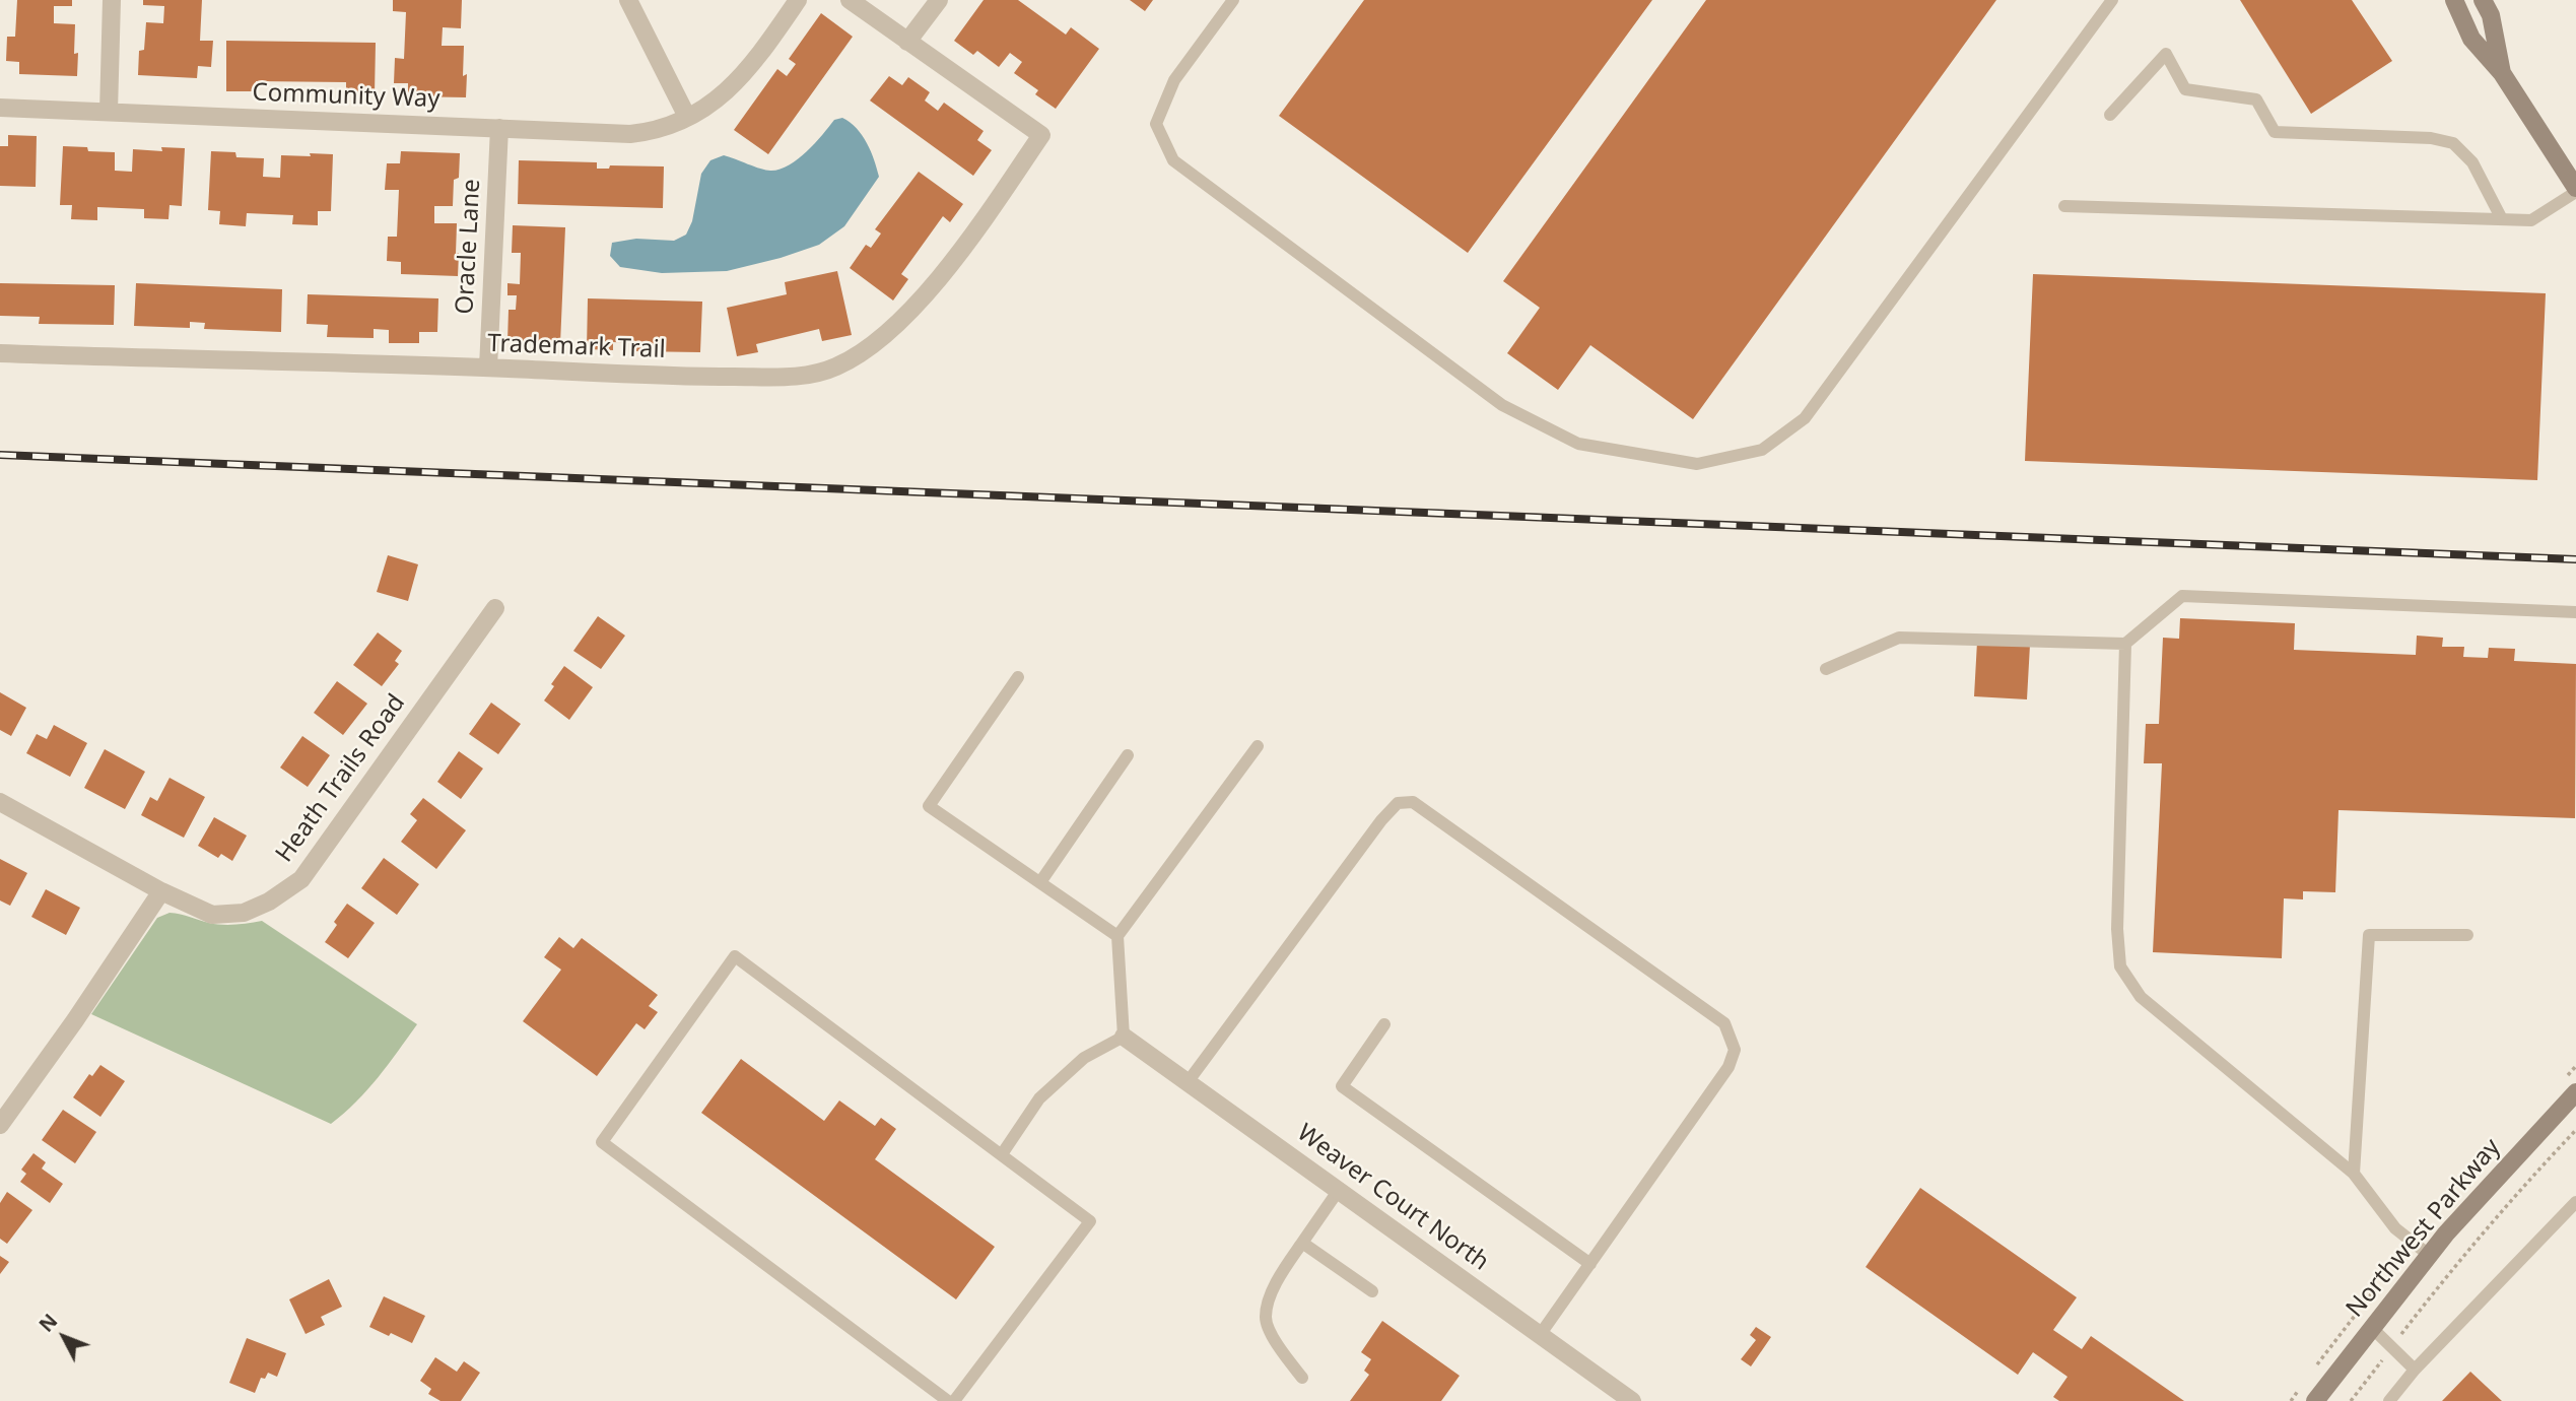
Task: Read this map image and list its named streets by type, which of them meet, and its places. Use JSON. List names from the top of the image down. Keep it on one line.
{"streets":{"street":["Community Way","Oracle Lane","Trademark Trail","Heath Trails Road","Weaver Court North","Northwest Parkway"]},"crossings":[["Community Way","Oracle Lane"],["Oracle Lane","Trademark Trail"]],"north":"top left"}
